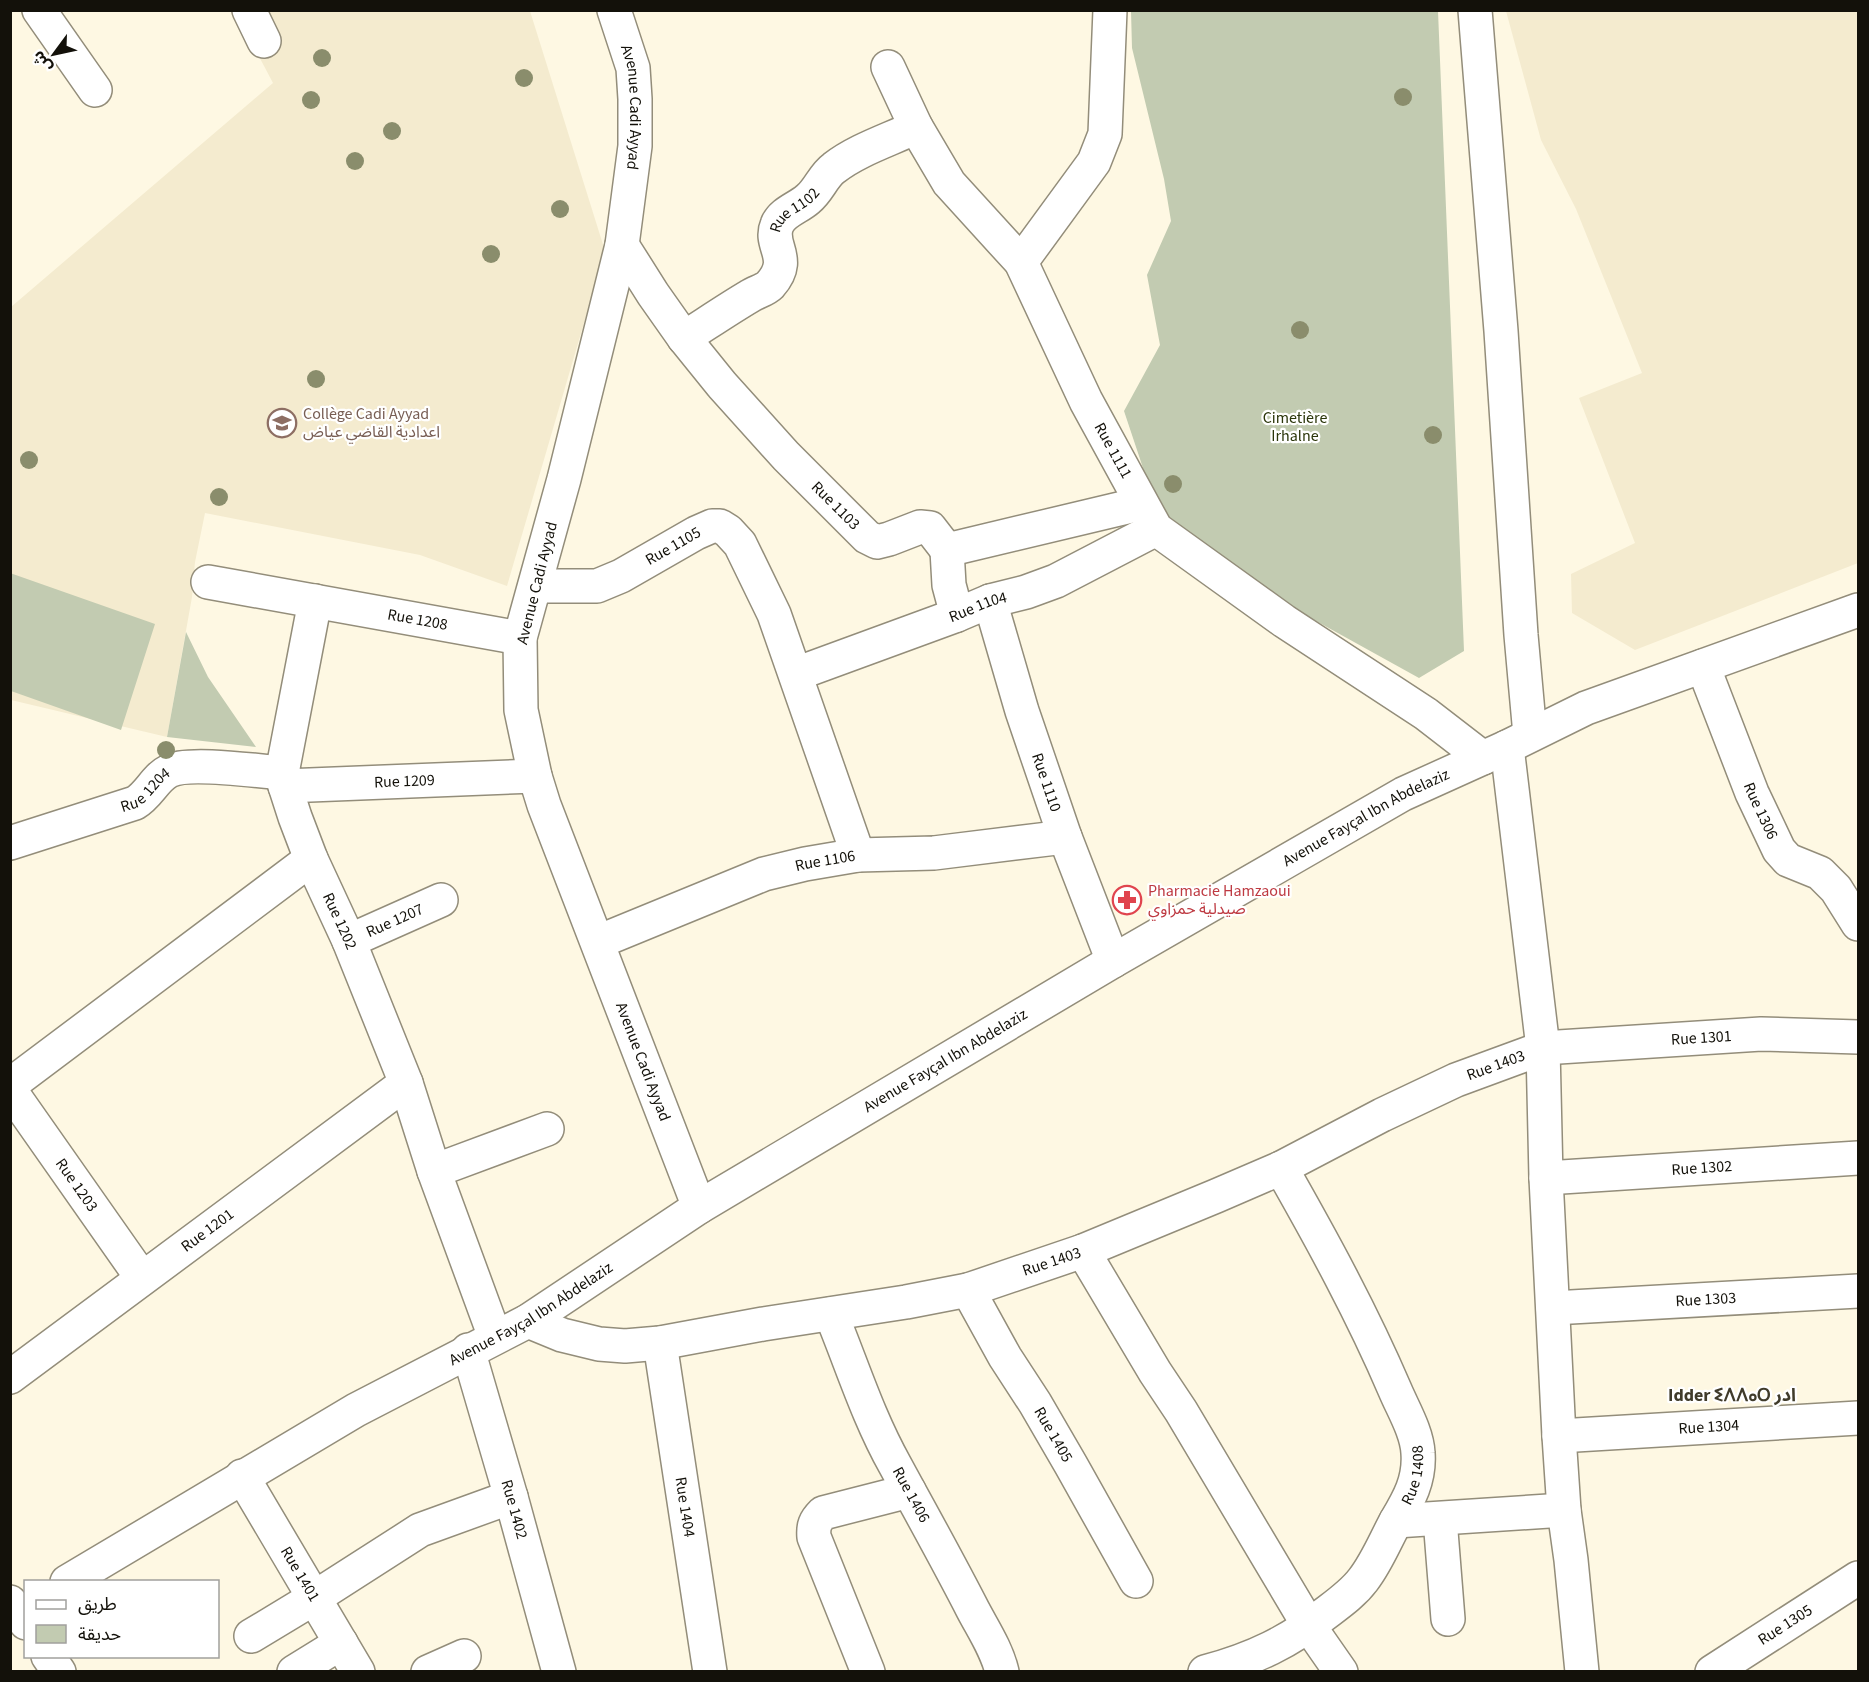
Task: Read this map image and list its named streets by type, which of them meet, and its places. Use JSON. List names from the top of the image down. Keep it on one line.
{"streets":{"street":["Avenue Cadi Ayyad","Rue 1102","Rue 1111","Rue 1103","Rue 1105","Rue 1104","Rue 1208","Rue 1209","Rue 1110","Rue 1204","Rue 1306","Avenue Fayçal Ibn Abdelaziz","Rue 1106","Rue 1202","Rue 1207","Rue 1301","Rue 1403","Rue 1302","Rue 1203","Rue 1201","Rue 1303","Rue 1304","Rue 1405","Rue 1408","Rue 1406","Rue 1404","Rue 1402","Rue 1401","Rue 1305"]},"crossings":[["Avenue Cadi Ayyad","Rue 1103"],["Avenue Cadi Ayyad","Rue 1105"],["Avenue Cadi Ayyad","Rue 1208"],["Avenue Cadi Ayyad","Rue 1209"],["Avenue Cadi Ayyad","Avenue Fayçal Ibn Abdelaziz"],["Avenue Cadi Ayyad","Rue 1106"],["Rue 1102","Rue 1103"],["Rue 1111","Rue 1104"],["Rue 1111","Avenue Fayçal Ibn Abdelaziz"],["Rue 1105","Rue 1104"],["Rue 1104","Rue 1110"],["Rue 1209","Rue 1204"],["Rue 1209","Rue 1202"],["Rue 1110","Avenue Fayçal Ibn Abdelaziz"],["Rue 1110","Rue 1106"],["Rue 1204","Rue 1202"],["Rue 1306","Avenue Fayçal Ibn Abdelaziz"],["Avenue Fayçal Ibn Abdelaziz","Rue 1202"],["Avenue Fayçal Ibn Abdelaziz","Rue 1403"],["Avenue Fayçal Ibn Abdelaziz","Rue 1402"],["Avenue Fayçal Ibn Abdelaziz","Rue 1401"],["Rue 1202","Rue 1207"],["Rue 1202","Rue 1201"],["Rue 1202","Rue 1402"],["Rue 1301","Rue 1403"],["Rue 1403","Rue 1405"],["Rue 1403","Rue 1408"],["Rue 1403","Rue 1406"],["Rue 1403","Rue 1404"],["Rue 1203","Rue 1201"]],"districts":["Idder ⵉⴷⴷⴰⵔ ادر"],"parks":["Cimetière Irhalne"],"places":{"school or university":["Collège Cadi Ayyad اعدادية القاضي عياض"],"pharmacy":["Pharmacie Hamzaoui صيدلية حمزاوي"]},"legend":["طريق","حديقة"],"north":"bottom left"}
